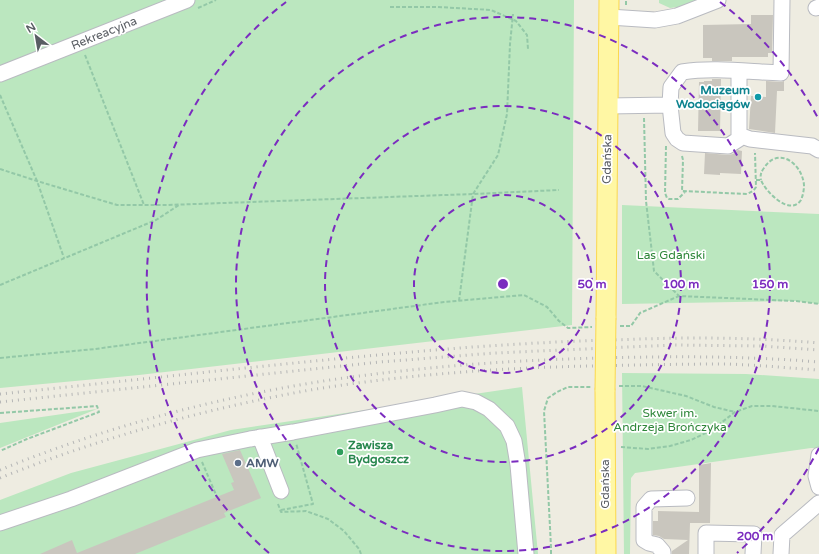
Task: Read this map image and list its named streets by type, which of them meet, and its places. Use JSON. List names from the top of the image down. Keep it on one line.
{"streets":{"main road":["Gdańska"],"street":["Rekreacyjna"]},"parks":["Las Gdański","Skwer im. Andrzeja Brończyka"],"places":["Muzeum Wodociągów","Zawisza Bydgoszcz","AMW"],"north":"top left","rings":["50 m","100 m","150 m","200 m"]}
